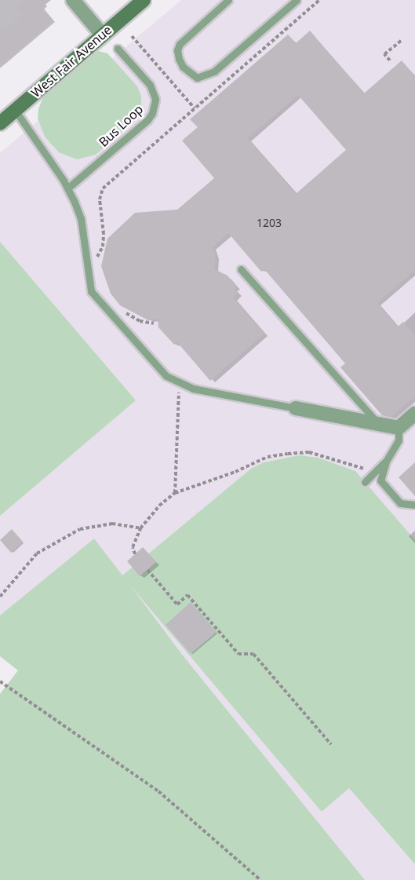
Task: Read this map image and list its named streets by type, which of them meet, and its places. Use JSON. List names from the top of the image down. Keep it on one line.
{"streets":{"street":["West Fair Avenue"],"lane":["Bus Loop"]},"house_numbers":["1203"]}
